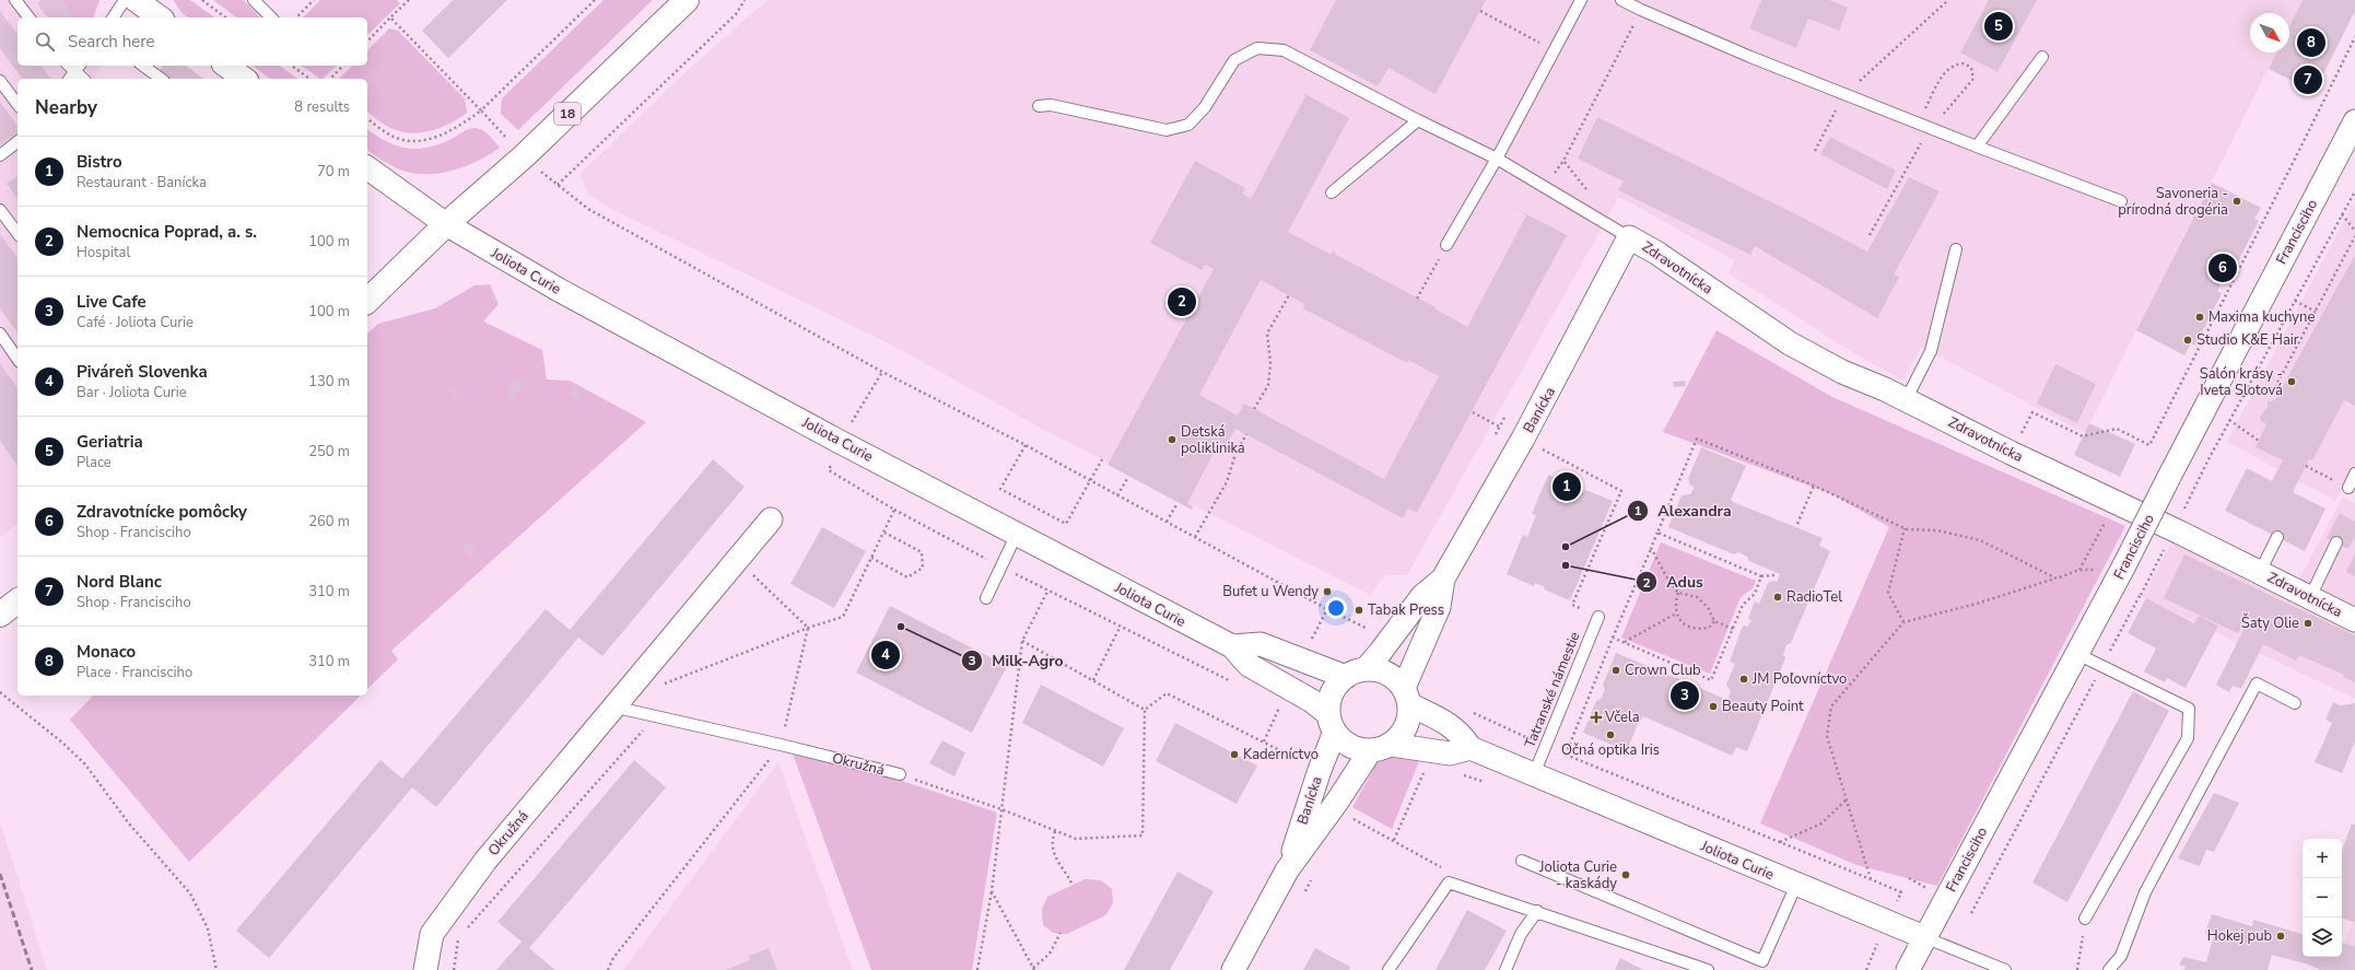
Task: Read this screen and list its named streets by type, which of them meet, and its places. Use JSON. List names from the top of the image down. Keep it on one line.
{"streets":{"main road":["18"],"street":["Francisciho","Zdravotnícka","Joliota Curie","Banícka","Okružná"],"lane":["Tatranské námestie"]},"crossings":[["18","Joliota Curie"],["Francisciho","Joliota Curie"],["Zdravotnícka","Banícka"],["Joliota Curie","Banícka"],["Joliota Curie","Tatranské námestie"]],"places":{"other":["Savoneria - prírodná drogéria","Maxima kuchyne","Studio K&E Hair","Salón krásy - Iveta Slotová","Detská poliklinika","Alexandra","Adus","Bufet u Wendy","RadioTel","Tabak Press","Šaty Olie","Milk-Agro","Crown Club","JM Poľovníctvo","Beauty Point","Očná optika Iris","Kaderníctvo","Joliota Curie - kaskády","Hokej pub"],"health":["Včela"]},"north":"bottom right","page":{"pins":["5","8","7","6","2","1","4","3"],"search":"Search here","heading":["Nearby","8 results"],"list":[{"mark":"1","name":"Bistro","note":"Restaurant · Banícka","value":"70 m"},{"mark":"2","name":"Nemocnica Poprad, a. s.","note":"Hospital","value":"100 m"},{"mark":"3","name":"Live Cafe","note":"Café · Joliota Curie","value":"100 m"},{"mark":"4","name":"Piváreň Slovenka","note":"Bar · Joliota Curie","value":"130 m"},{"mark":"5","name":"Geriatria","note":"Place","value":"250 m"},{"mark":"6","name":"Zdravotnícke pomôcky","note":"Shop · Francisciho","value":"260 m"},{"mark":"7","name":"Nord Blanc","note":"Shop · Francisciho","value":"310 m"},{"mark":"8","name":"Monaco","note":"Place · Francisciho","value":"310 m"}],"map_buttons":["+","−"]}}
